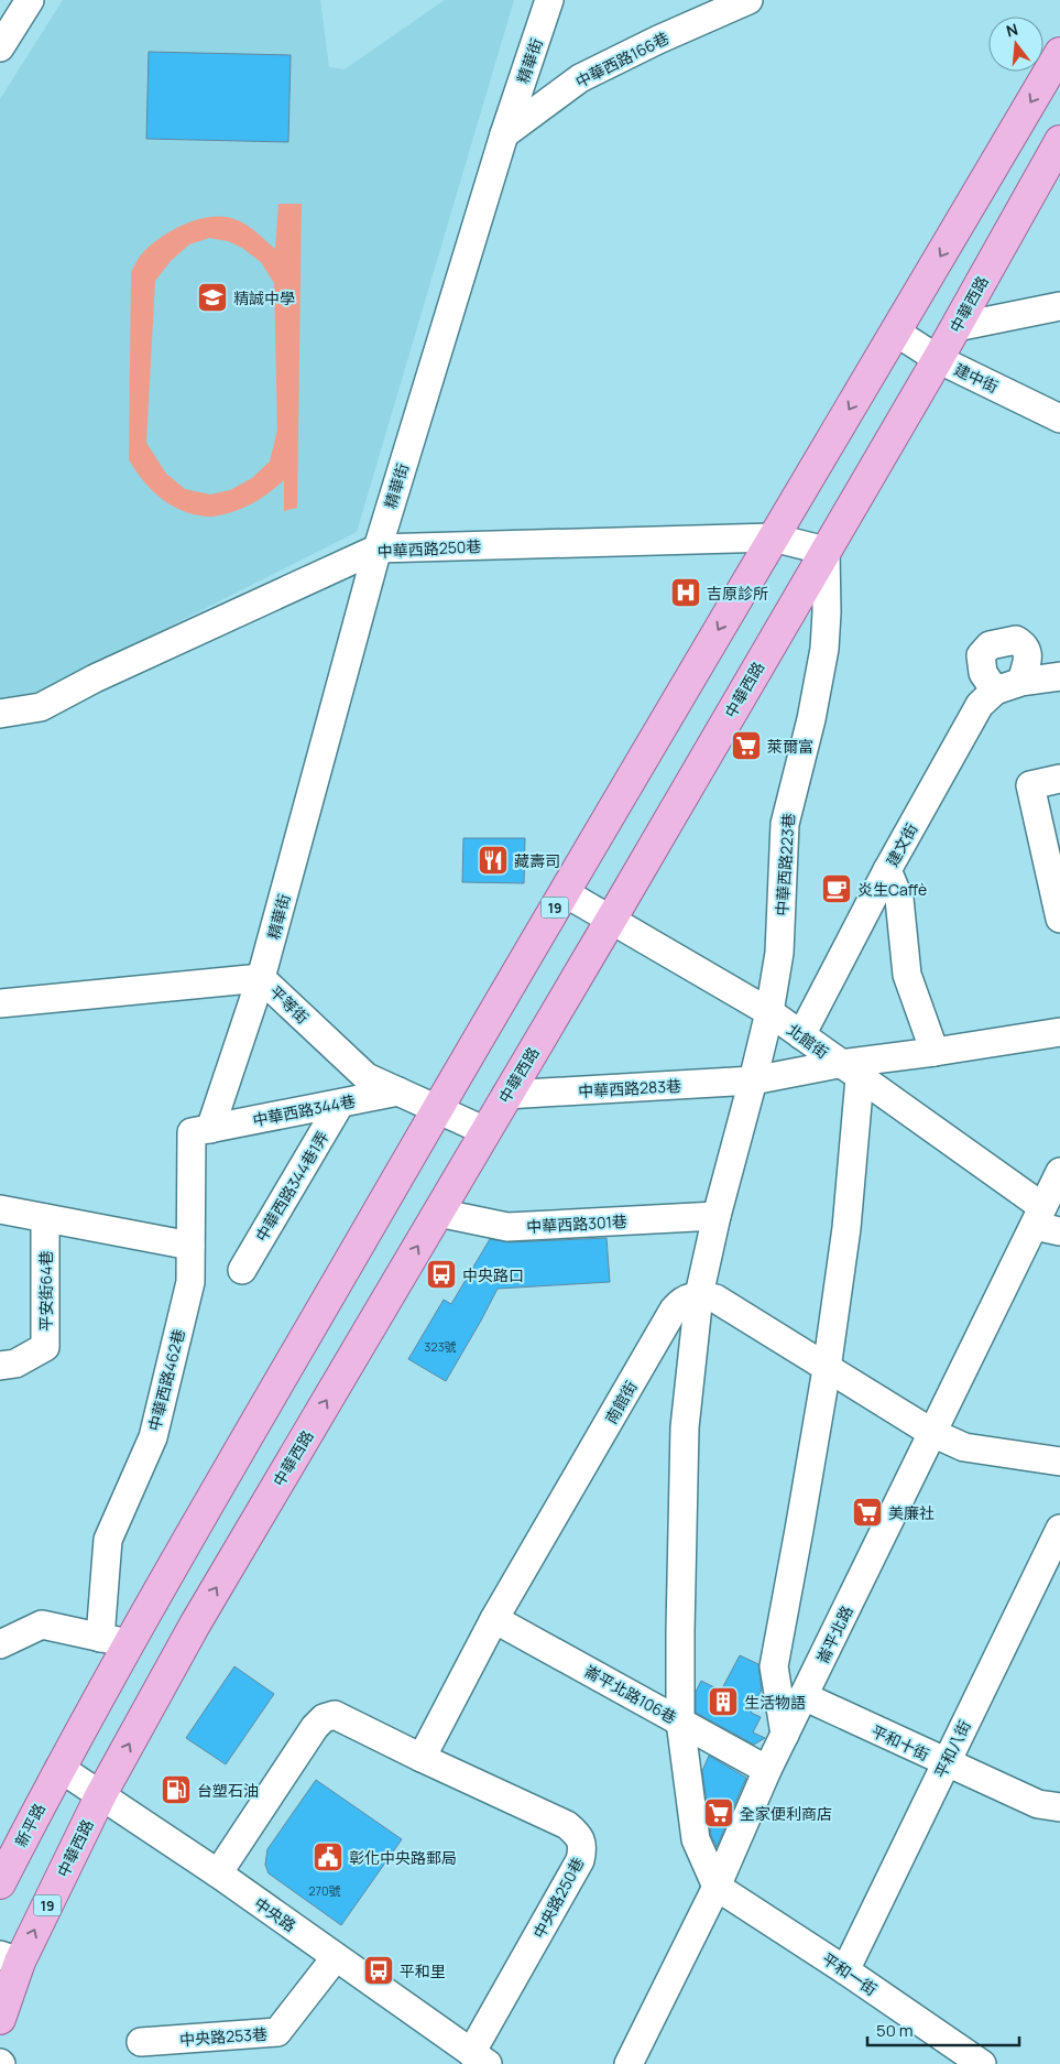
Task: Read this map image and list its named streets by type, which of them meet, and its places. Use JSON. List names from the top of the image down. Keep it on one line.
{"streets":{"main road":["中華西路","19","新平路"],"street":["中華西路166巷","精華街","建中街","中華西路250巷","建文街","中華西路223巷","平等街","北館街","中華西路283巷","中華西路344巷","中華西路344巷1弄","中華西路301巷","平安街64巷","中華西路462巷","南館街","崙平北路","崙平北路106巷","平和十街","平和八街","中央路250巷","中央路","平和一街","中央路253巷"]},"crossings":[["中華西路166巷","精華街"],["精華街","中華西路250巷"],["精華街","平等街"],["精華街","中華西路344巷"],["精華街","中華西路462巷"],["中華西路","建中街"],["中華西路","中華西路250巷"],["中華西路","中華西路223巷"],["中華西路","平等街"],["中華西路","北館街"],["中華西路","中華西路283巷"],["中華西路","中華西路301巷"],["中華西路","中央路"],["建中街","19"],["中華西路250巷","中華西路223巷"],["中華西路250巷","19"],["建文街","北館街"],["中華西路223巷","北館街"],["中華西路223巷","中華西路283巷"],["中華西路223巷","中華西路301巷"],["中華西路223巷","南館街"],["中華西路223巷","崙平北路"],["中華西路223巷","崙平北路106巷"],["中華西路223巷","平和一街"],["19","平等街"],["19","北館街"],["19","中華西路462巷"],["19","新平路"],["19","中央路"],["平等街","中華西路344巷"],["北館街","中華西路283巷"],["北館街","崙平北路"],["中華西路344巷","中華西路344巷1弄"],["中華西路344巷","中華西路462巷"],["南館街","崙平北路106巷"],["南館街","中央路250巷"],["崙平北路","崙平北路106巷"],["崙平北路","平和十街"],["崙平北路","平和一街"],["平和十街","平和八街"],["平和八街","平和一街"],["新平路","中央路"],["中央路250巷","中央路"],["中央路","中央路253巷"]],"places":{"school or university":["精誠中學"],"hospital":["吉原診所"],"supermarket":["萊爾富","美廉社","全家便利商店"],"restaurant":["藏壽司"],"cafe":["炎生Caffè"],"bus stop":["中央路口","平和里"],"building":["生活物語"],"fuel station":["台塑石油"],"public building":["彰化中央路郵局"]},"house_numbers":["323號","270號"],"scale_bar":"50 m","north":"top"}
